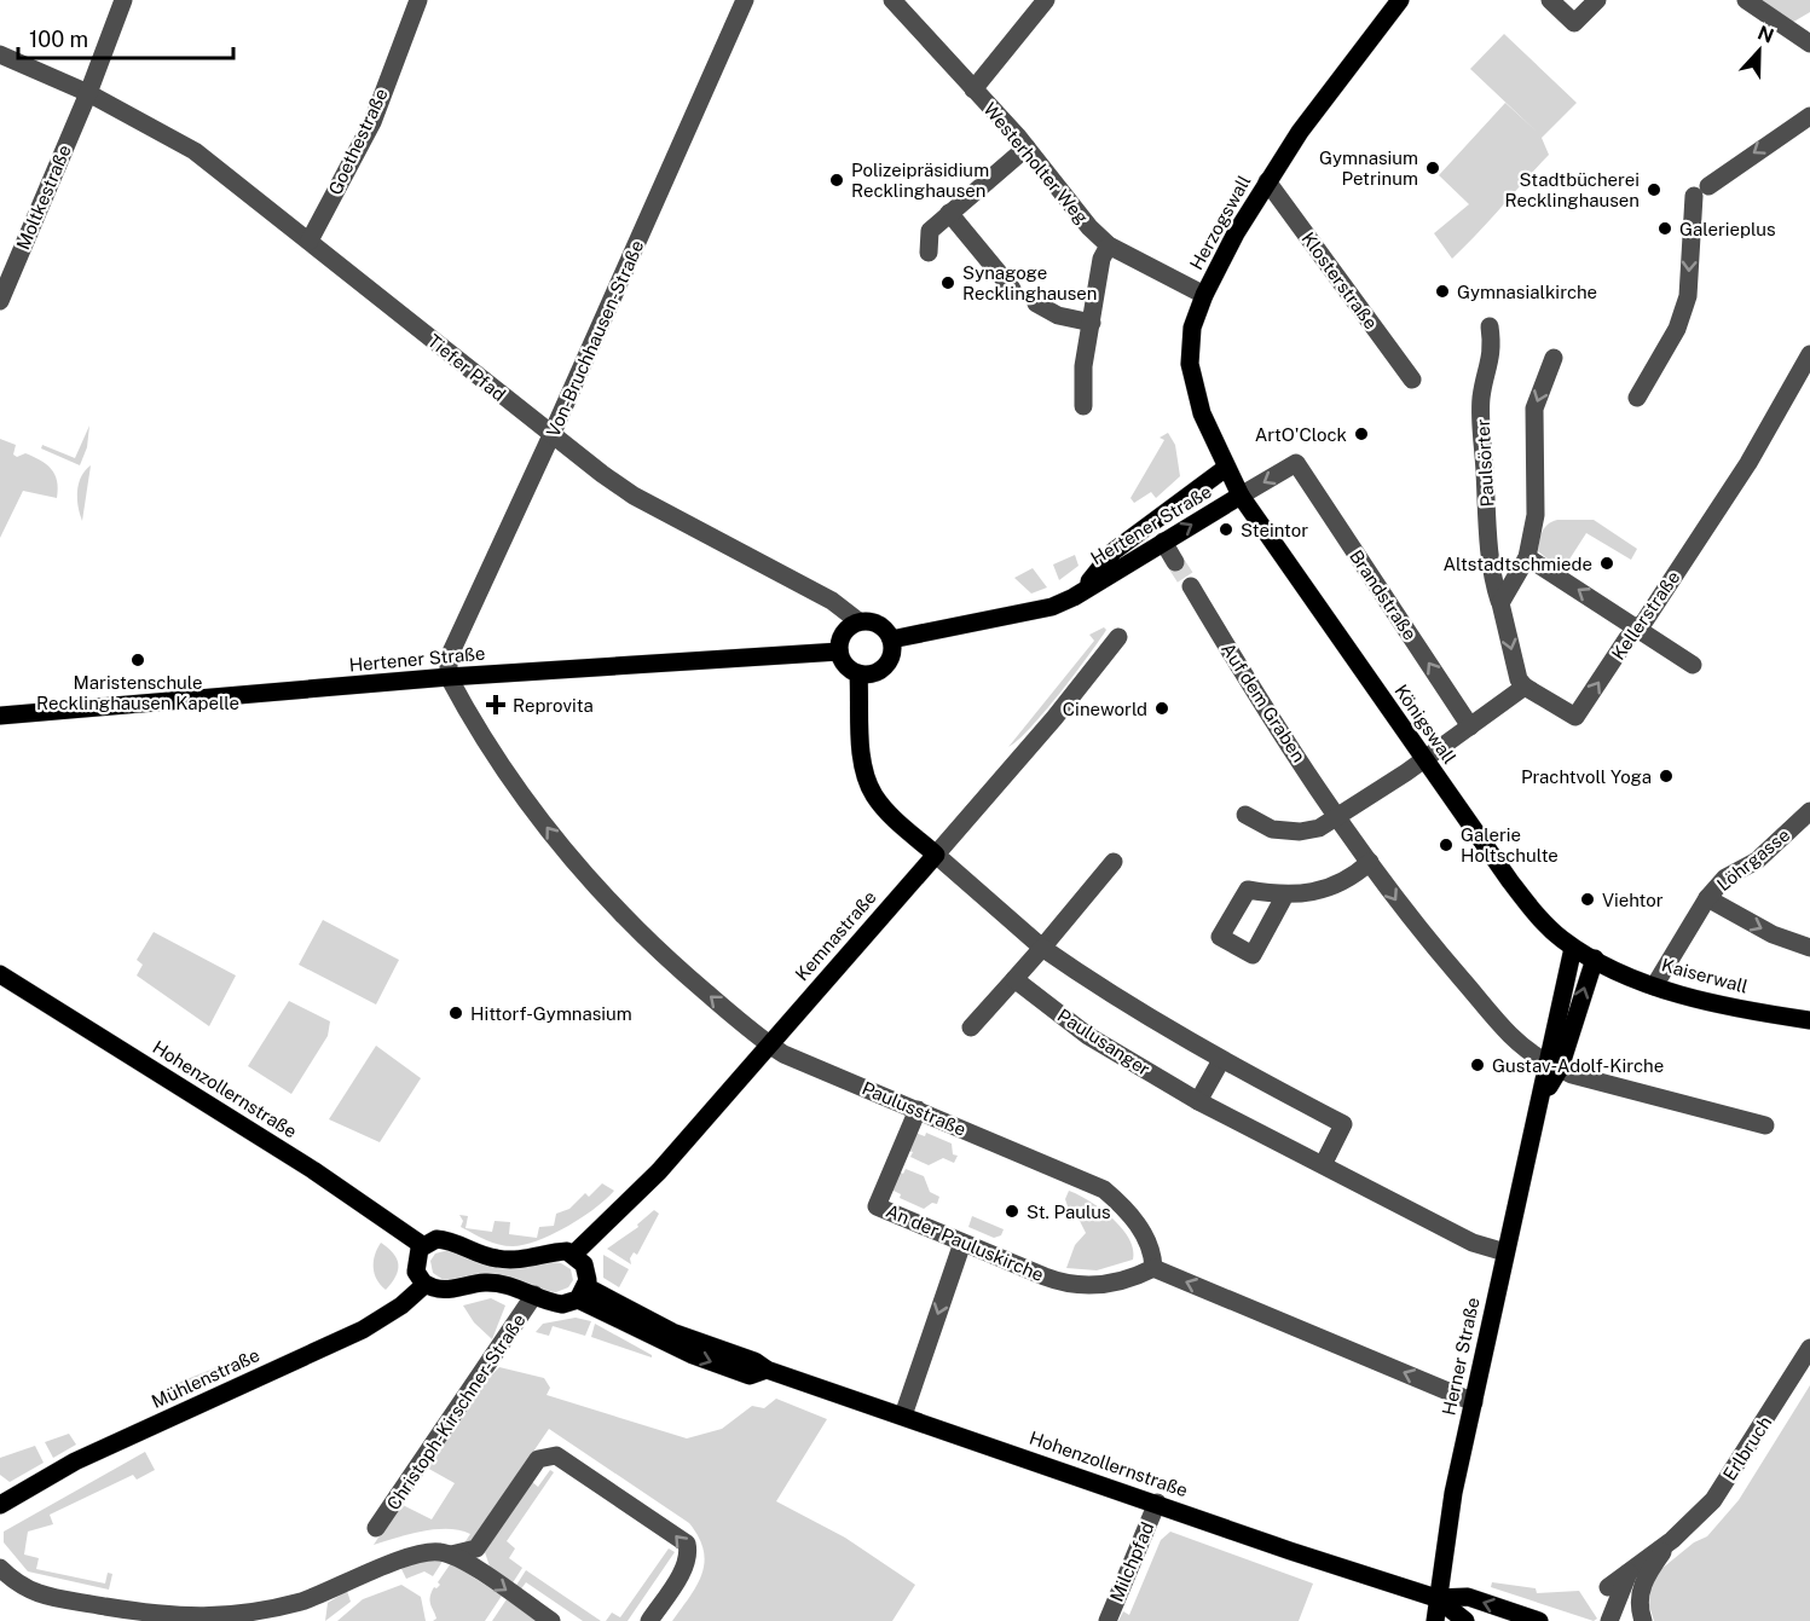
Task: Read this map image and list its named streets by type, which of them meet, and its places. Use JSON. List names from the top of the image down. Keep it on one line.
{"streets":{"main road":["Herzogswall","Hertener Straße","Königswall","Kemnastraße","Kaiserwall","Hohenzollernstraße","Herner Straße","Mühlenstraße"],"street":["Goethestraße","Westerholter Weg","Moltkestraße","Klosterstraße","Von-Bruchhausen-Straße","Tiefer Pfad","Paulsörter","Brandstraße","Kellerstraße","Auf dem Graben","Löhrgasse","Paulusanger","Paulusstraße","An der Pauluskirche","Christoph-Kirschner-Straße","Erlbruch","Milchpfad"]},"crossings":[["Goethestraße","Tiefer Pfad"],["Westerholter Weg","Herzogswall"],["Moltkestraße","Tiefer Pfad"],["Herzogswall","Klosterstraße"],["Herzogswall","Hertener Straße"],["Herzogswall","Brandstraße"],["Herzogswall","Königswall"],["Von-Bruchhausen-Straße","Tiefer Pfad"],["Von-Bruchhausen-Straße","Hertener Straße"],["Von-Bruchhausen-Straße","Paulusstraße"],["Tiefer Pfad","Hertener Straße"],["Paulsörter","Kellerstraße"],["Hertener Straße","Brandstraße"],["Hertener Straße","Königswall"],["Hertener Straße","Paulusstraße"],["Brandstraße","Königswall"],["Auf dem Graben","Herner Straße"],["Königswall","Kaiserwall"],["Königswall","Herner Straße"],["Löhrgasse","Kaiserwall"],["Kemnastraße","Paulusstraße"],["Kaiserwall","Herner Straße"],["Paulusanger","Herner Straße"],["Hohenzollernstraße","Herner Straße"],["Hohenzollernstraße","Mühlenstraße"],["Hohenzollernstraße","Christoph-Kirschner-Straße"],["Hohenzollernstraße","Milchpfad"],["Paulusstraße","An der Pauluskirche"]],"one_way":["Brandstraße","Paulusstraße"],"places":{"other":["Gymnasium Petrinum","Polizeipräsidium Recklinghausen","Stadtbücherei Recklinghausen","Galerieplus","Synagoge Recklinghausen","Gymnasialkirche","ArtO'Clock","Steintor","Altstadtschmiede","Maristenschule Recklinghausen Kapelle","Cineworld","Prachtvoll Yoga","Galerie Holtschulte","Viehtor","Hittorf-Gymnasium","Gustav-Adolf-Kirche","St. Paulus"],"health":["Reprovita"]},"scale_bar":"100 m","north":"top"}
